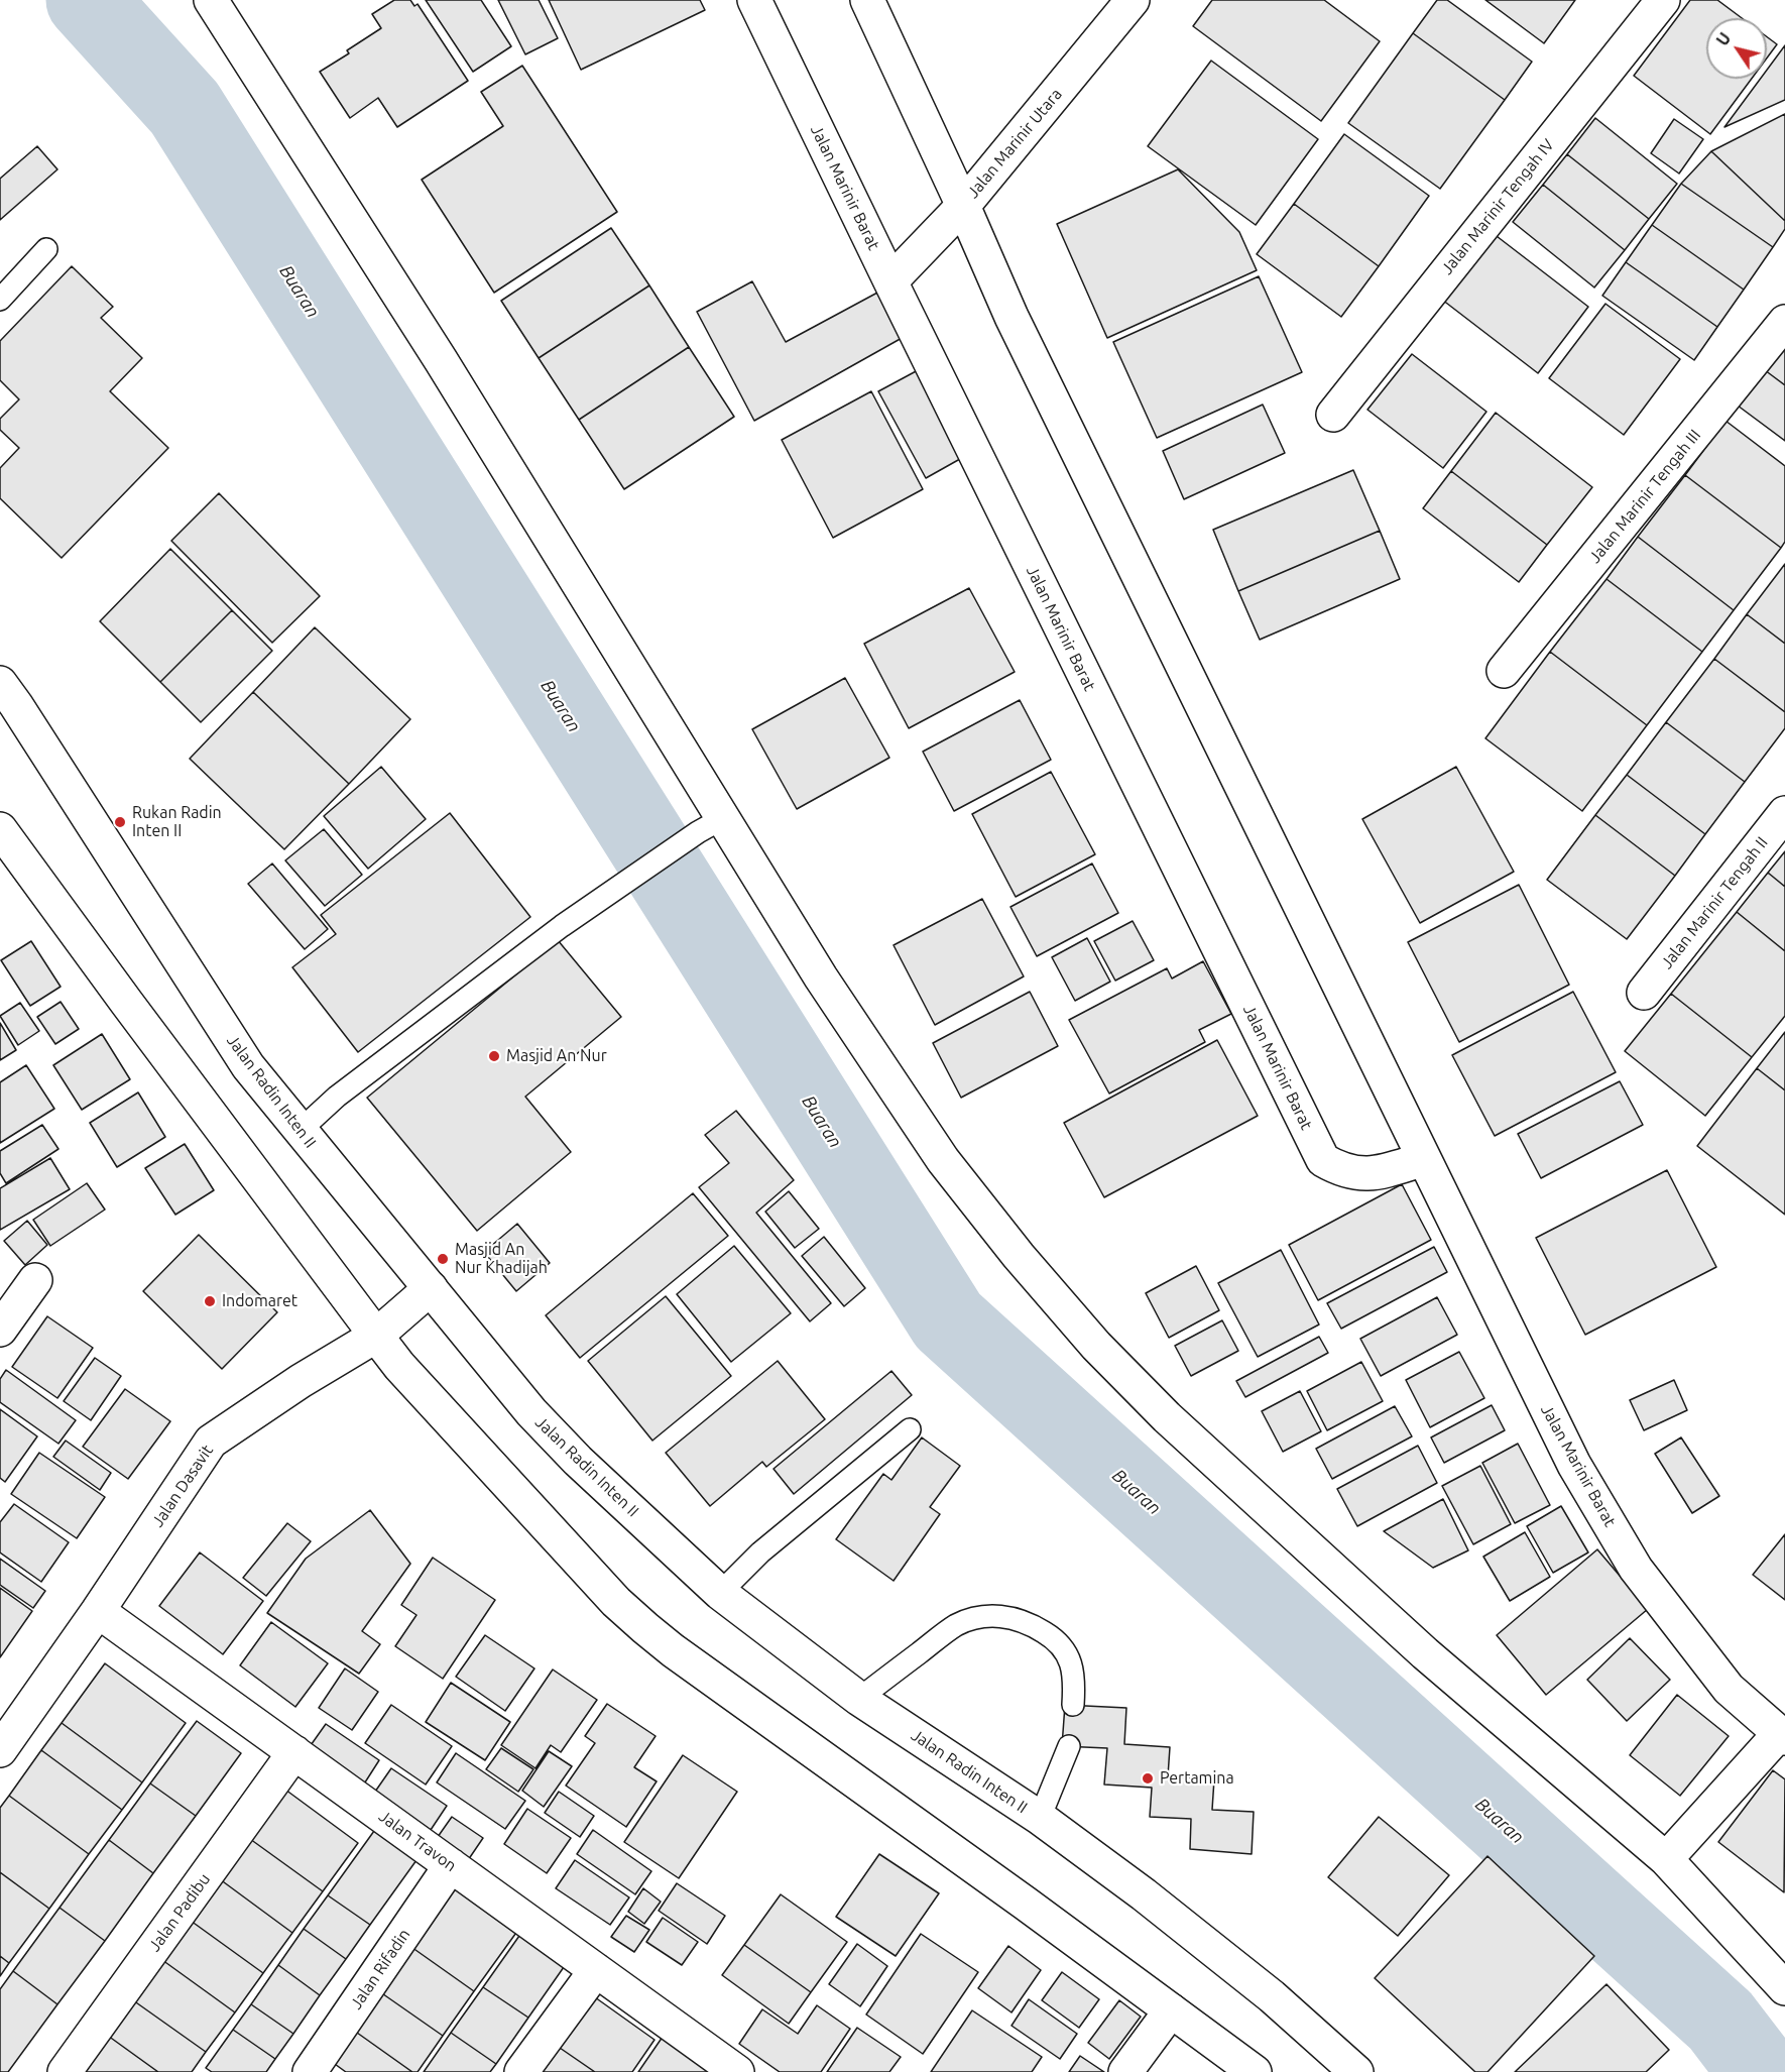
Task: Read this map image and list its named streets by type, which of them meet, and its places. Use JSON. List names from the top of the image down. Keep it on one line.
{"streets":{"street":["Jalan Marinir Utara","Jalan Marinir Barat","Jalan Marinir Tengah IV","Jalan Marinir Tengah III","Jalan Marinir Tengah II","Jalan Radin Inten II","Jalan Dasavit","Jalan Travon","Jalan Padibu","Jalan Rifadin"]},"crossings":[["Jalan Marinir Utara","Jalan Marinir Barat"],["Jalan Radin Inten II","Jalan Dasavit"],["Jalan Dasavit","Jalan Travon"],["Jalan Travon","Jalan Padibu"],["Jalan Travon","Jalan Rifadin"]],"water":["Buaran"],"places":["Rukan Radin Inten II","Masjid An Nur","Masjid An Nur Khadijah","Indomaret","Pertamina"],"north":"top left"}
